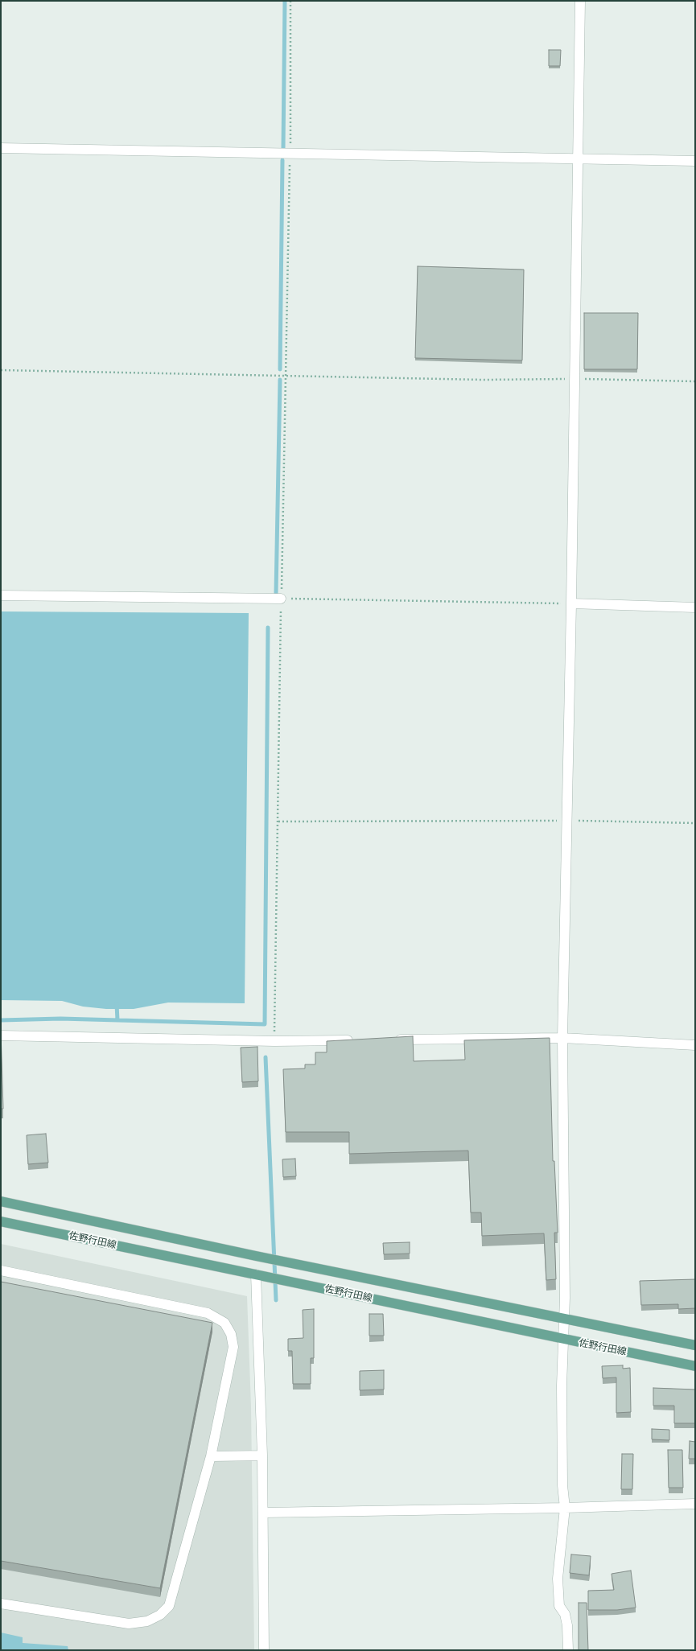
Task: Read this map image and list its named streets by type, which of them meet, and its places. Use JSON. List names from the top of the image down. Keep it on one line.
{"streets":{"main road":["佐野行田線"]}}
